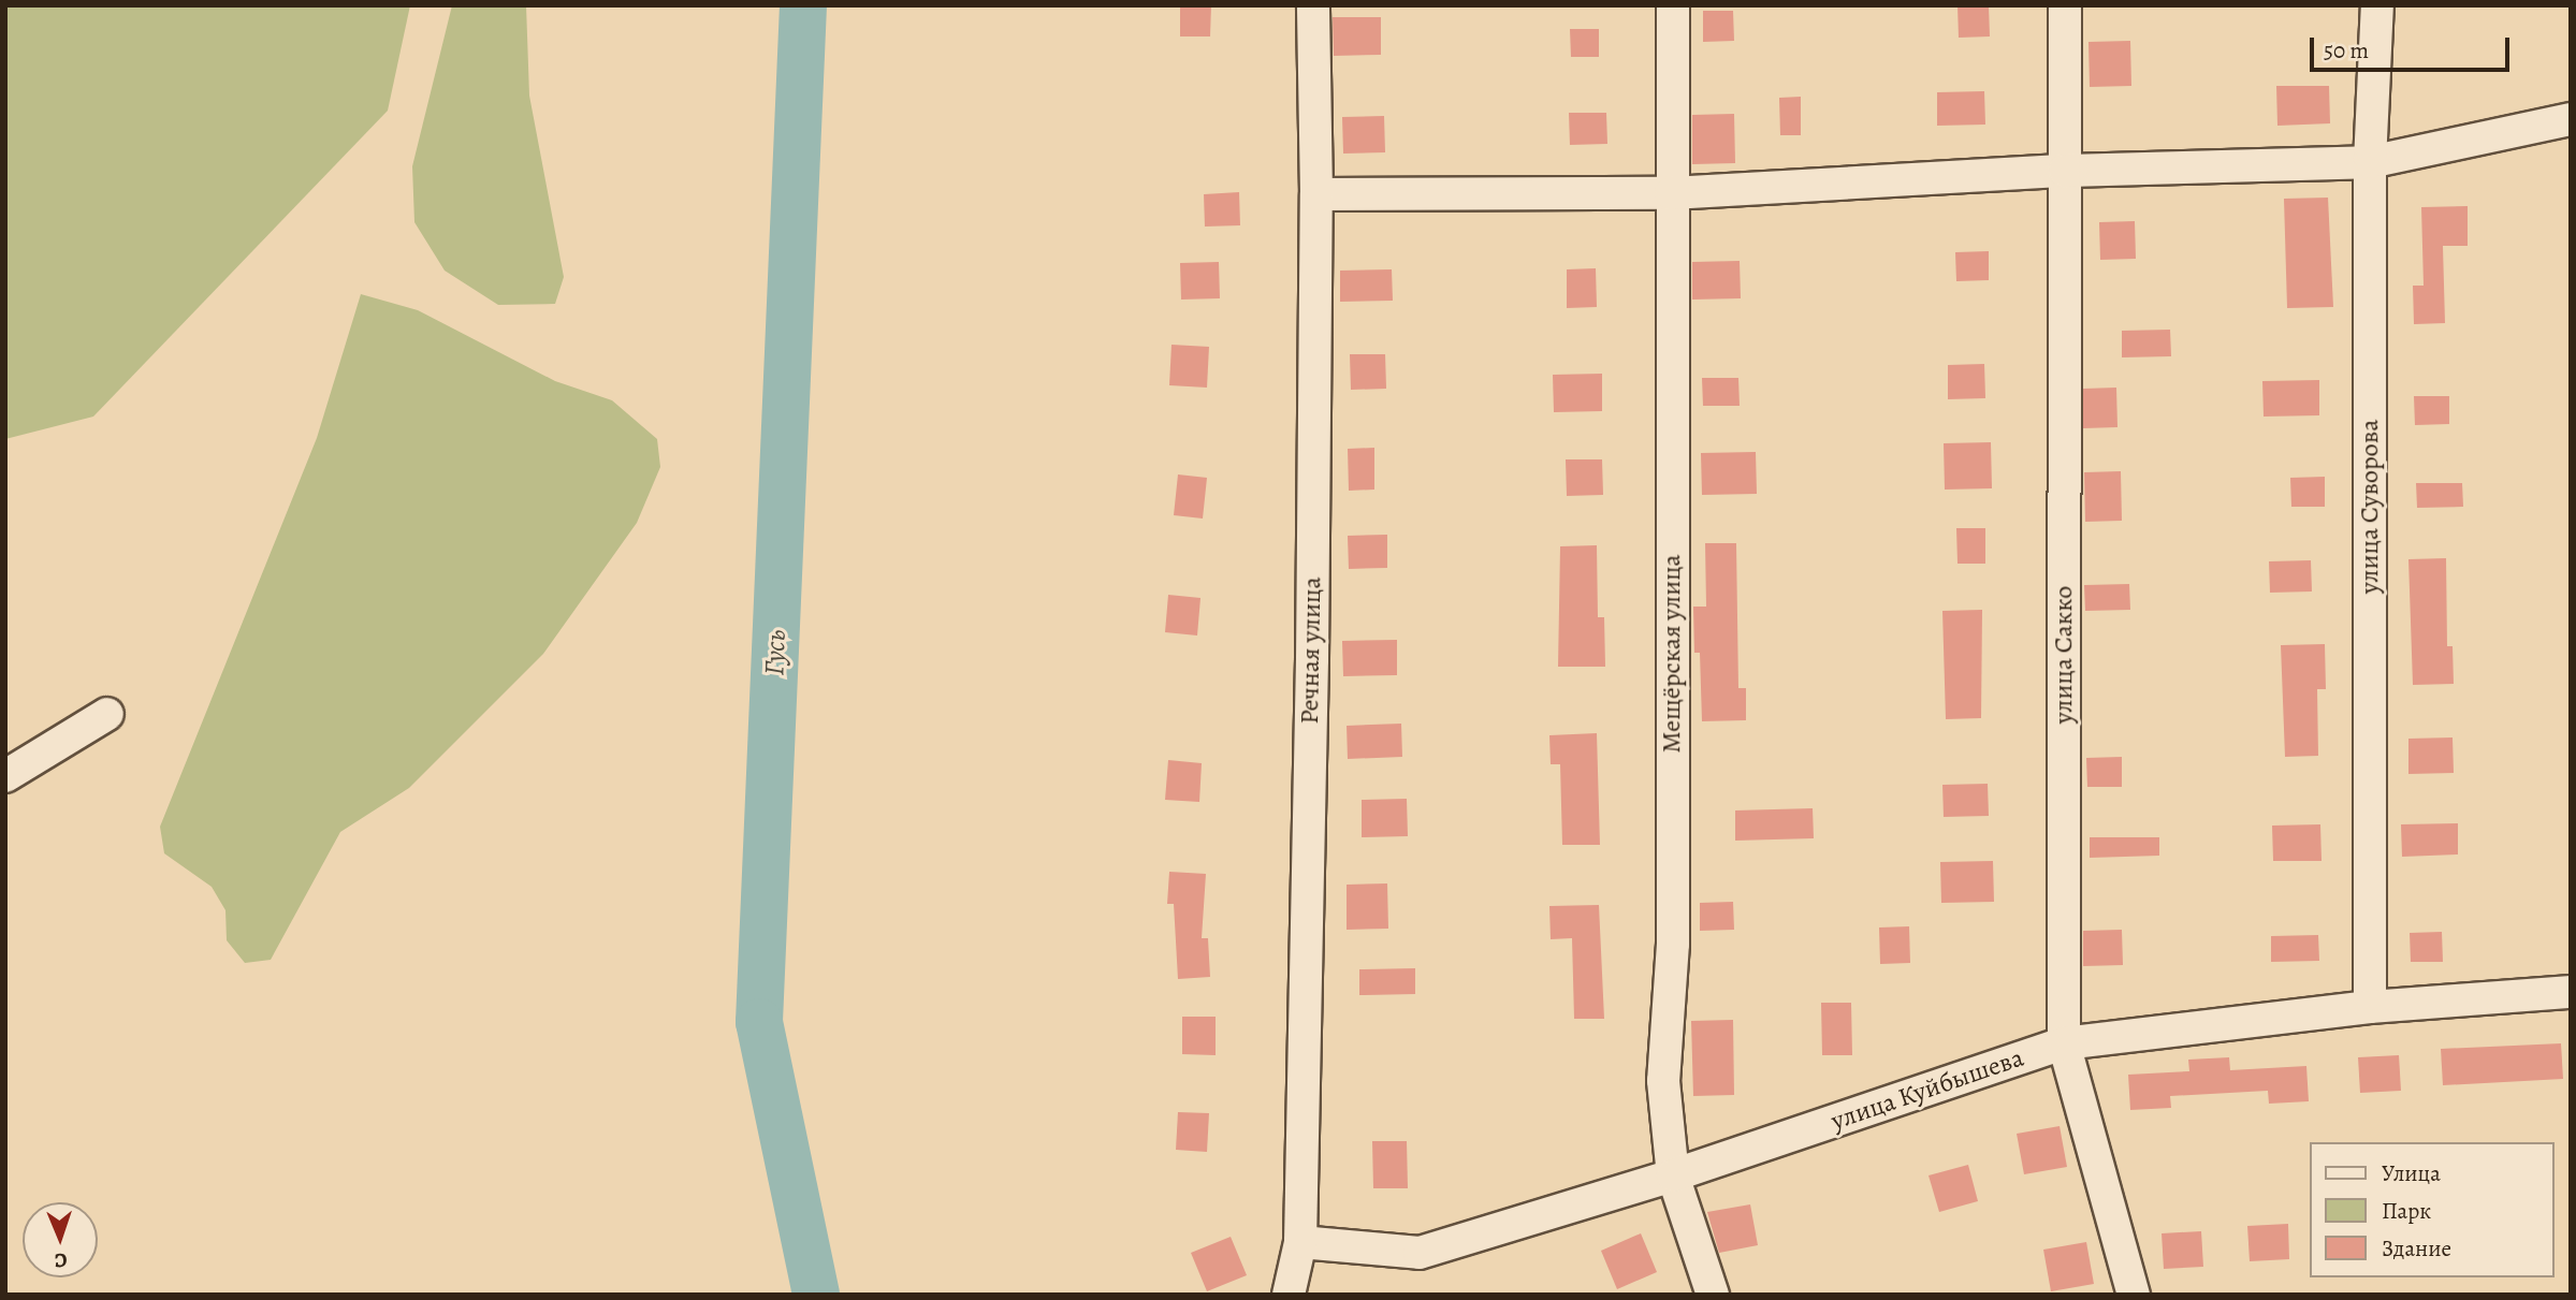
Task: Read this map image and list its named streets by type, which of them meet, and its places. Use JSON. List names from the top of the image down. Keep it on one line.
{"streets":{"street":["улица Суворова","Речная улица","Мещёрская улица","улица Сакко","улица Куйбышева"]},"crossings":[["улица Суворова","улица Куйбышева"],["Речная улица","улица Куйбышева"],["Мещёрская улица","улица Куйбышева"],["улица Сакко","улица Куйбышева"]],"water":["Гусь"],"legend":["Улица","Парк","Здание"],"scale_bar":"50 m","north":"bottom"}
